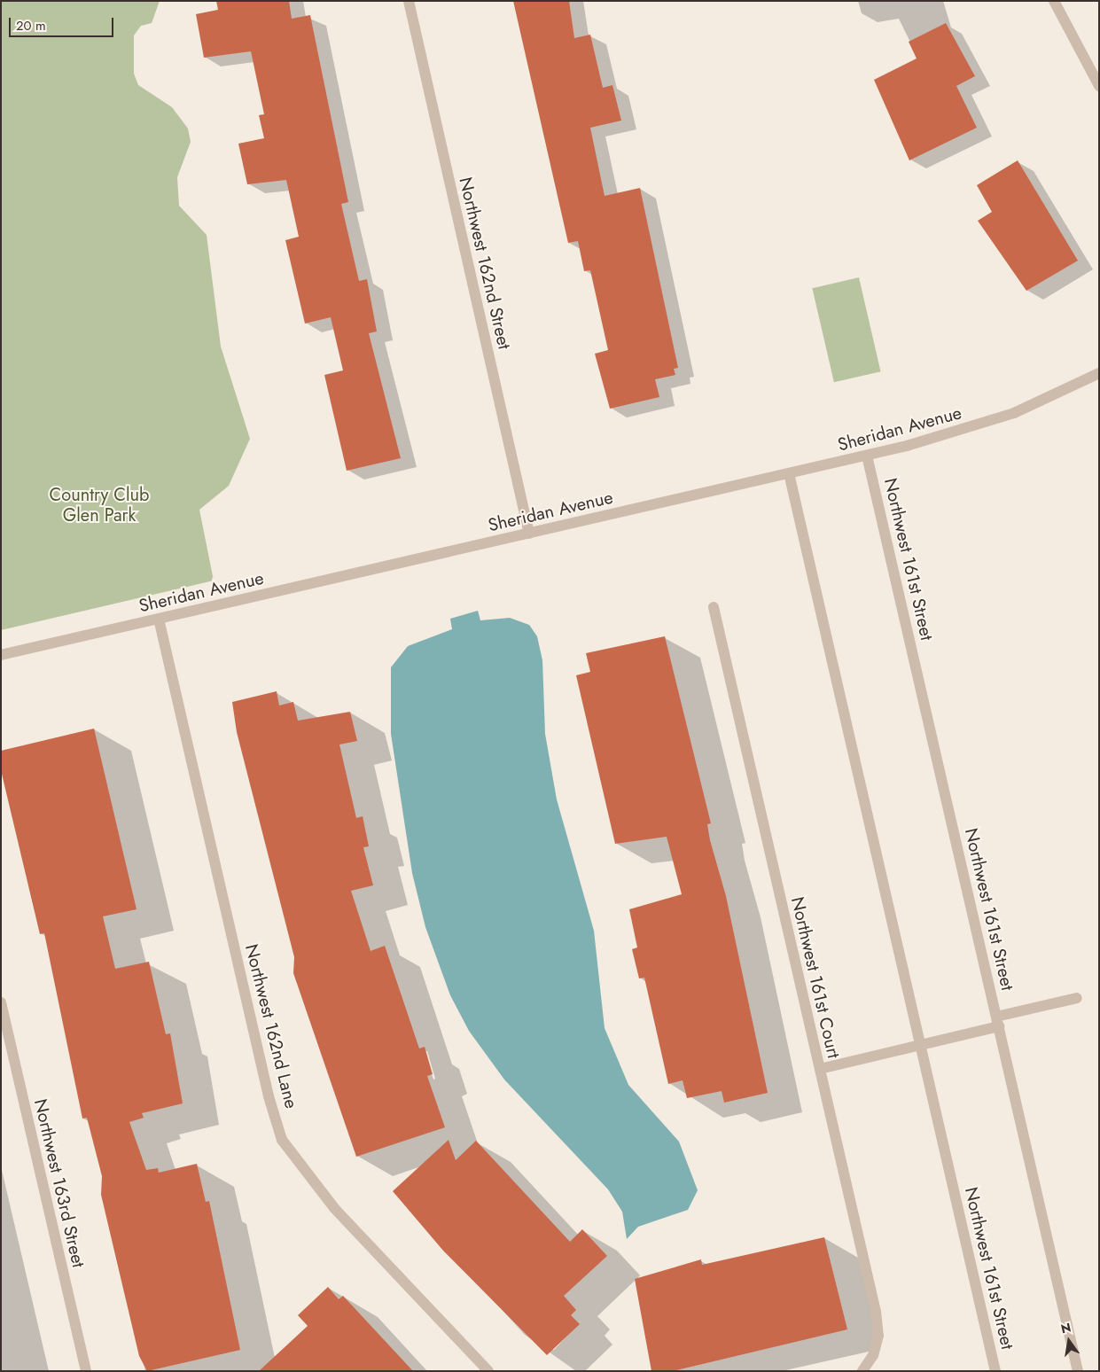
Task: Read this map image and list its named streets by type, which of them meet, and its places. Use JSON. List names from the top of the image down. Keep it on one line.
{"streets":{"street":["Northwest 162nd Street","Sheridan Avenue","Northwest 161st Street","Northwest 161st Court","Northwest 162nd Lane","Northwest 163rd Street"]},"crossings":[["Northwest 162nd Street","Sheridan Avenue"],["Sheridan Avenue","Northwest 161st Street"],["Sheridan Avenue","Northwest 162nd Lane"]],"parks":["Country Club Glen Park"],"scale_bar":"20 m","north":"top"}
